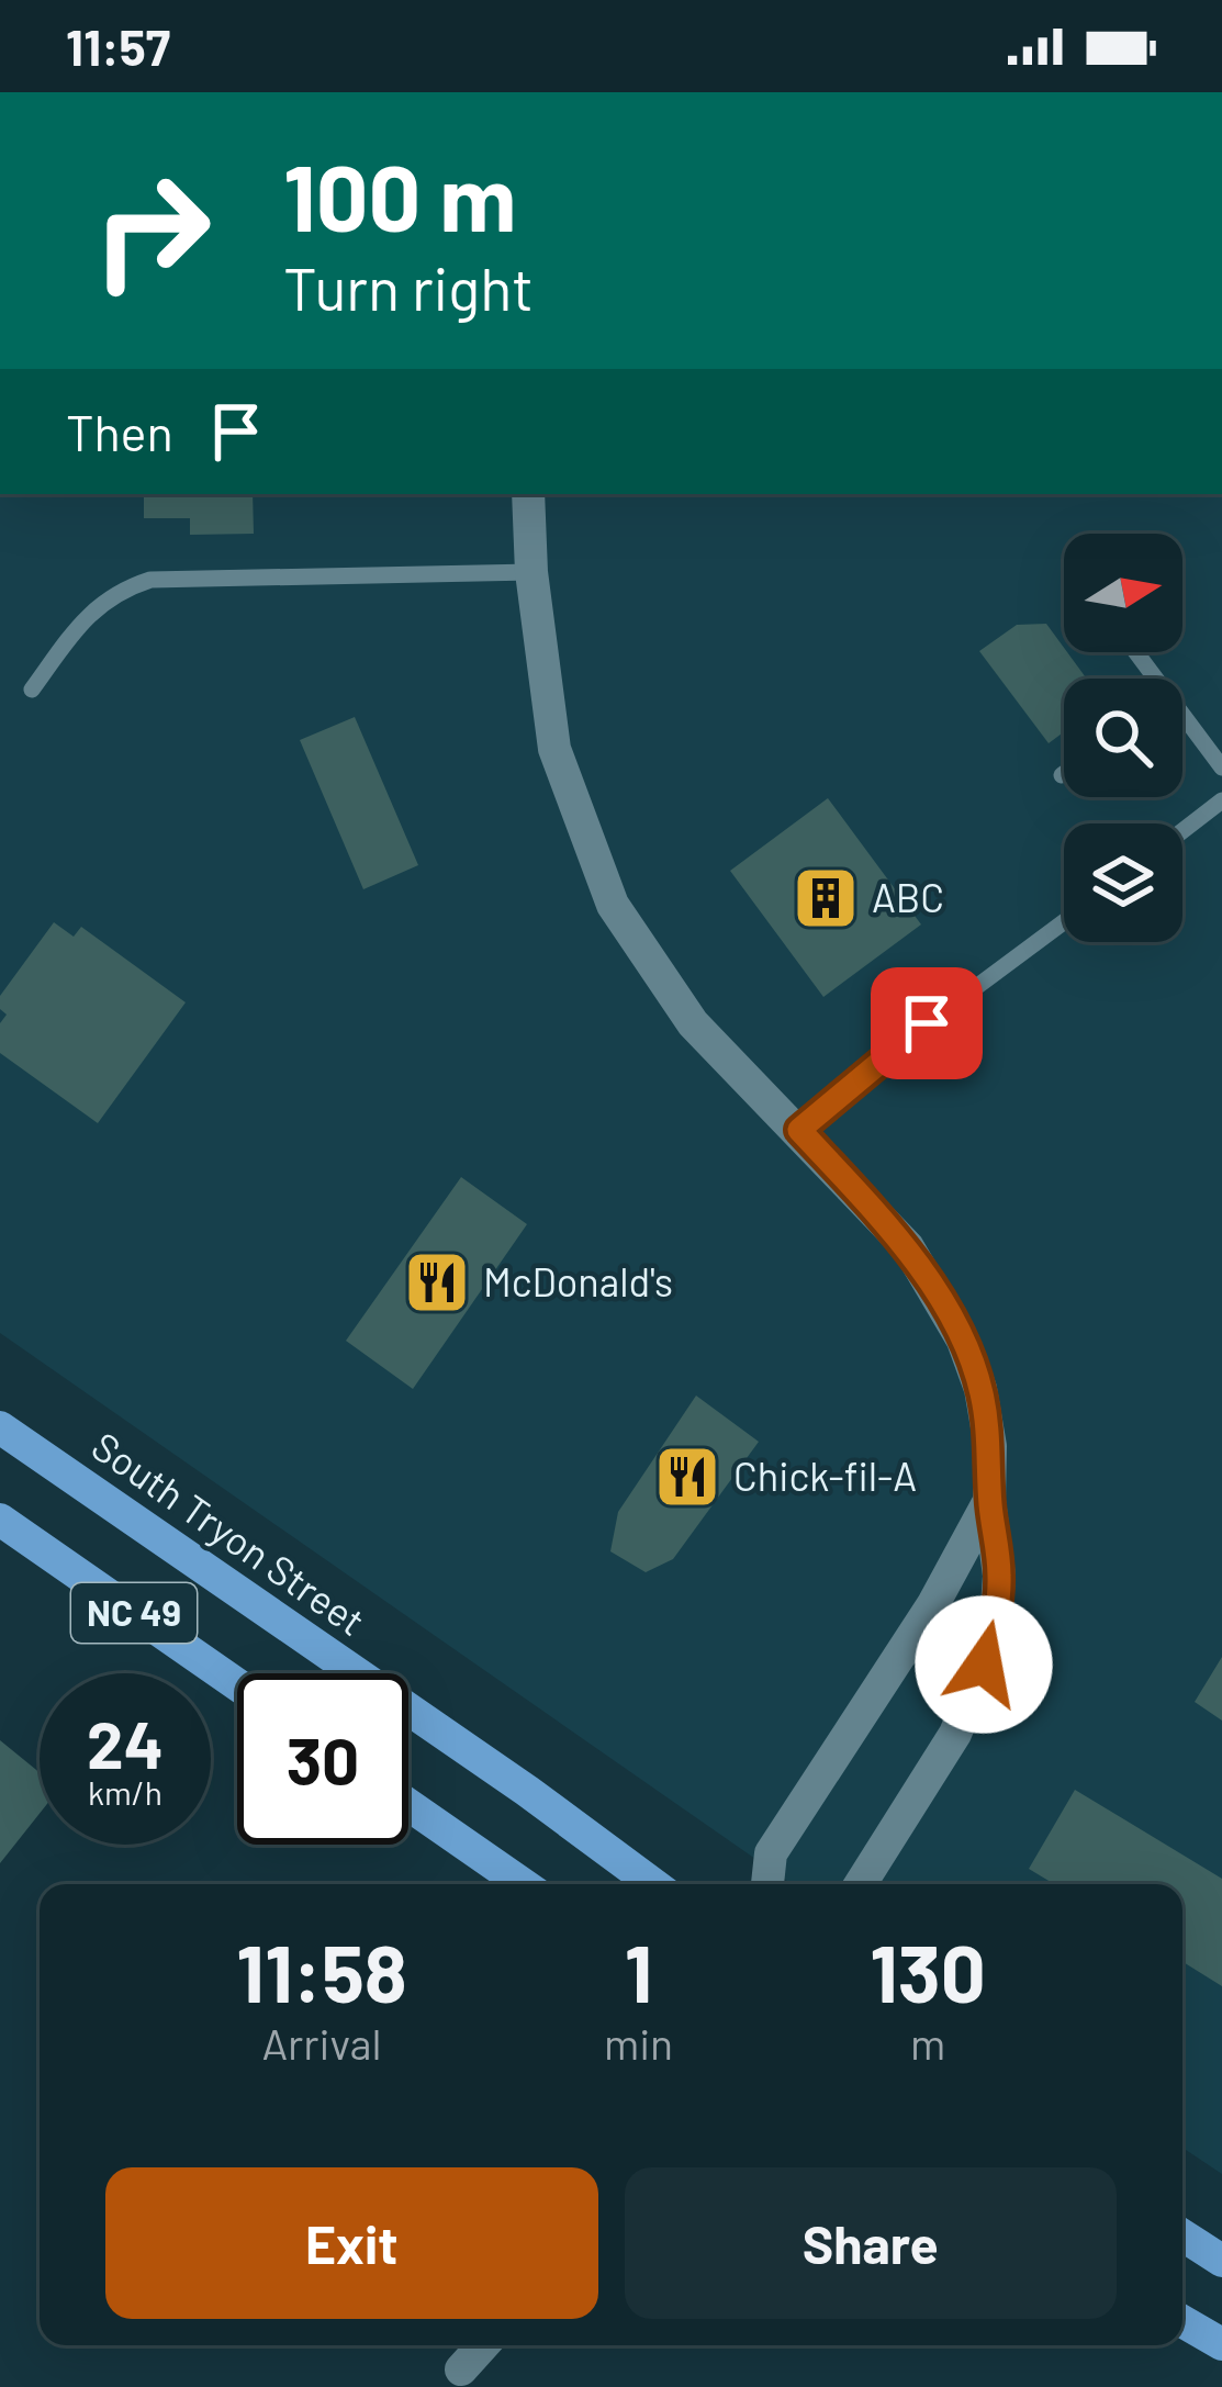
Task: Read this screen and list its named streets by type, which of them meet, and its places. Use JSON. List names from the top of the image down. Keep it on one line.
{"streets":{"main road":["South Tryon Street","NC 49"]},"places":{"building":["ABC"],"restaurant":["McDonald's","Chick-fil-A"]},"north":"right","page":{"status":"11:57","turn":["100 m","Turn right"],"then":"Then","speed":"24 km/h","limit":"30","eta":["11:58","Arrival","1","min","130","m"],"buttons":["Exit","Share"]}}
